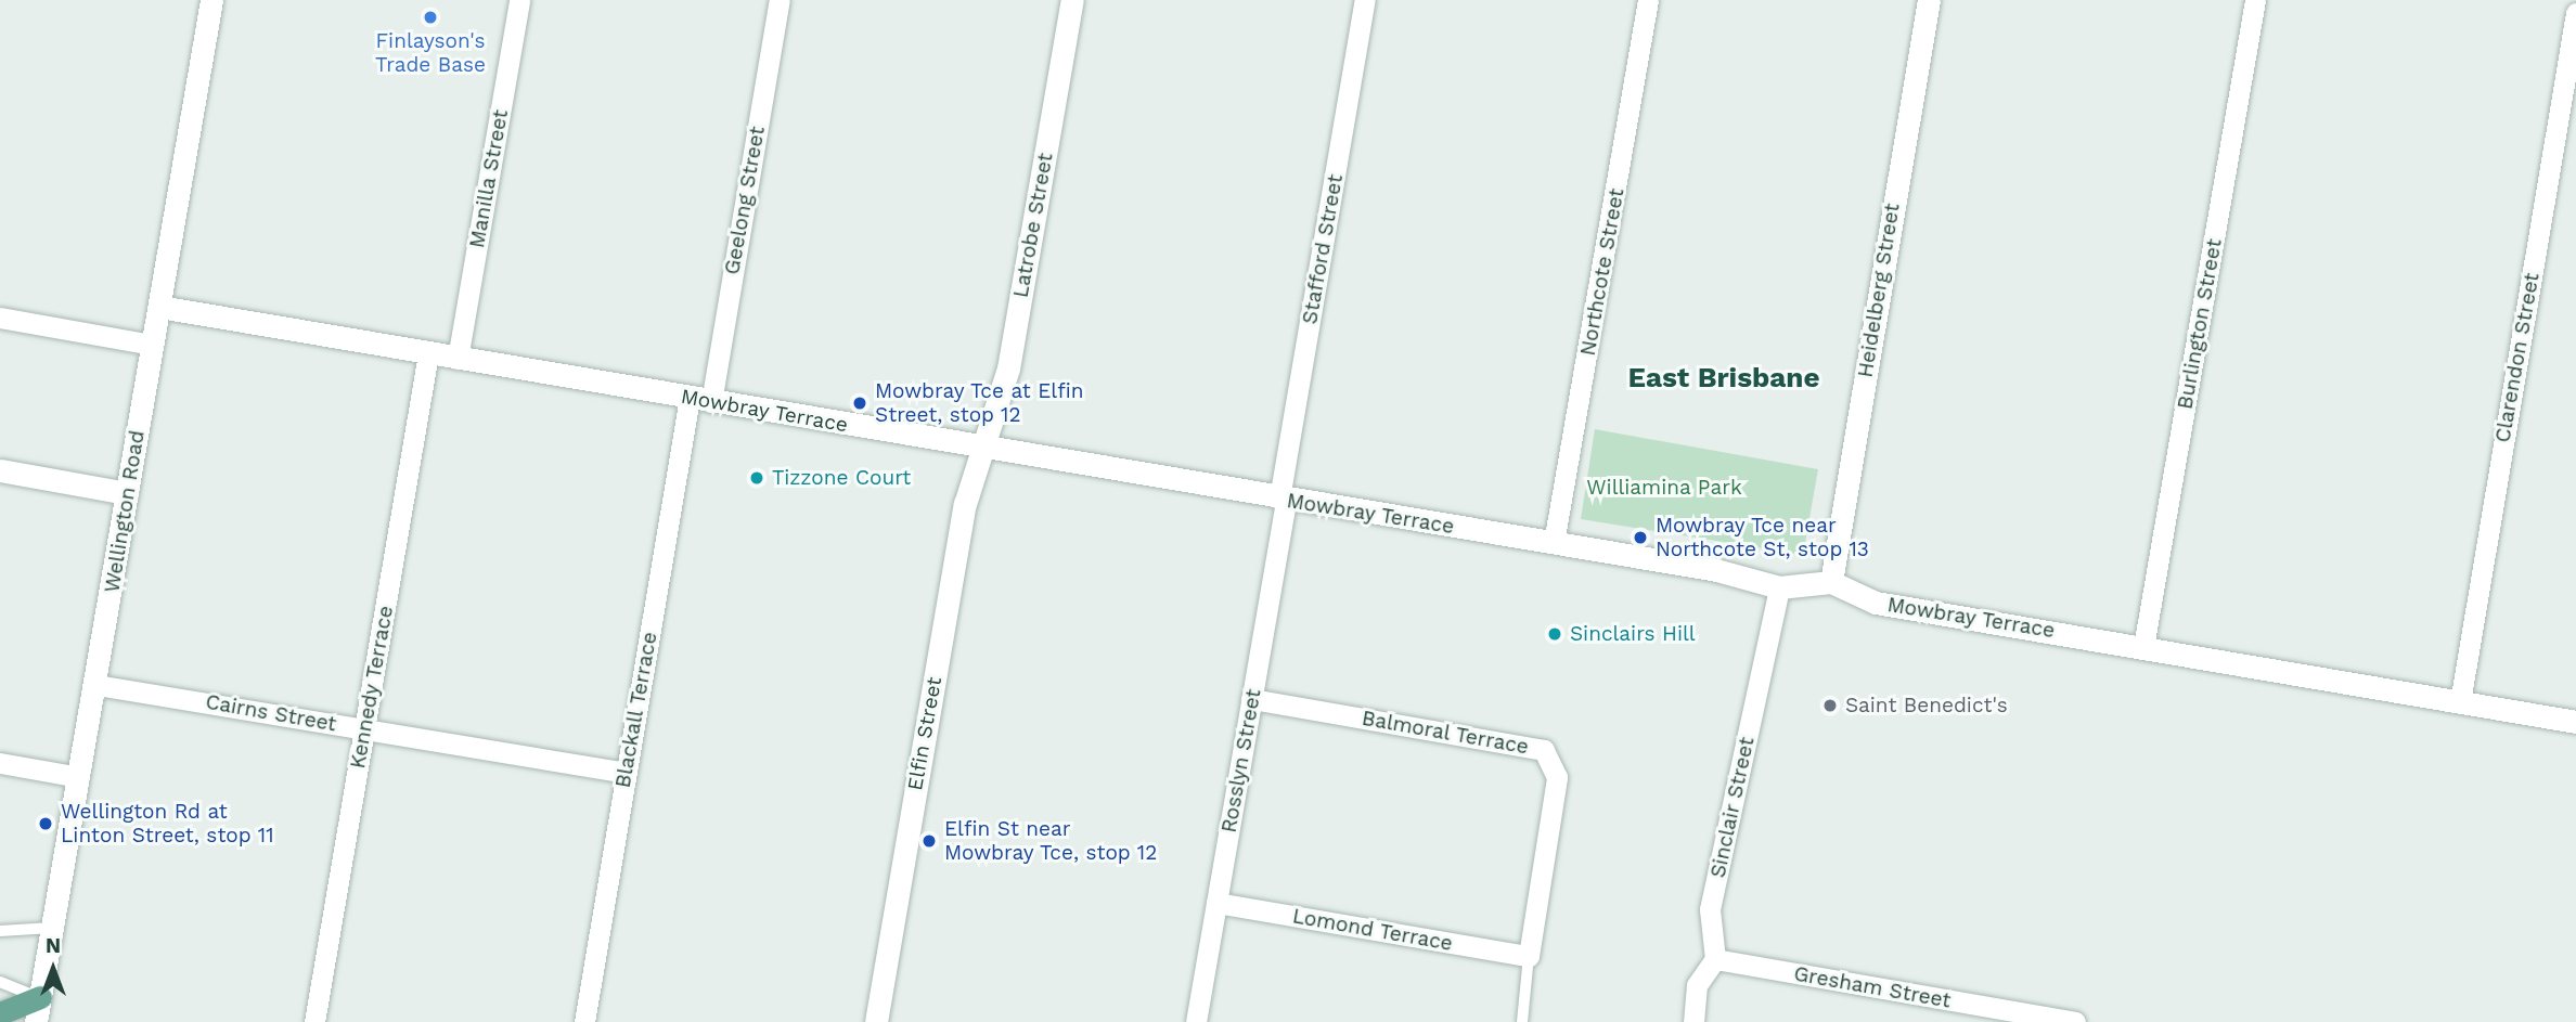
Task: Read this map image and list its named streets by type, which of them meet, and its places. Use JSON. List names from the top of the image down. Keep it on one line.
{"streets":{"street":["Manilla Street","Geelong Street","Latrobe Street","Stafford Street","Northcote Street","Heidelberg Street","Burlington Street","Clarendon Street","Mowbray Terrace","Wellington Road","Kennedy Terrace","Blackall Terrace","Cairns Street","Balmoral Terrace","Elfin Street","Rosslyn Street","Sinclair Street","Lomond Terrace","Gresham Street"]},"crossings":[["Manilla Street","Mowbray Terrace"],["Geelong Street","Mowbray Terrace"],["Geelong Street","Blackall Terrace"],["Latrobe Street","Mowbray Terrace"],["Latrobe Street","Elfin Street"],["Stafford Street","Mowbray Terrace"],["Stafford Street","Rosslyn Street"],["Northcote Street","Mowbray Terrace"],["Heidelberg Street","Mowbray Terrace"],["Burlington Street","Mowbray Terrace"],["Clarendon Street","Mowbray Terrace"],["Mowbray Terrace","Wellington Road"],["Mowbray Terrace","Kennedy Terrace"],["Mowbray Terrace","Blackall Terrace"],["Mowbray Terrace","Elfin Street"],["Mowbray Terrace","Rosslyn Street"],["Mowbray Terrace","Sinclair Street"],["Wellington Road","Cairns Street"],["Kennedy Terrace","Cairns Street"],["Blackall Terrace","Cairns Street"],["Balmoral Terrace","Rosslyn Street"],["Balmoral Terrace","Lomond Terrace"],["Rosslyn Street","Lomond Terrace"],["Sinclair Street","Gresham Street"]],"districts":["East Brisbane"],"parks":["Williamina Park"],"places":["Finlayson's Trade Base","Mowbray Tce at Elfin Street, stop 12","Tizzone Court","Mowbray Tce near Northcote St, stop 13","Sinclairs Hill","Saint Benedict's","Wellington Rd at Linton Street, stop 11","Elfin St near Mowbray Tce, stop 12"],"north":"top"}
